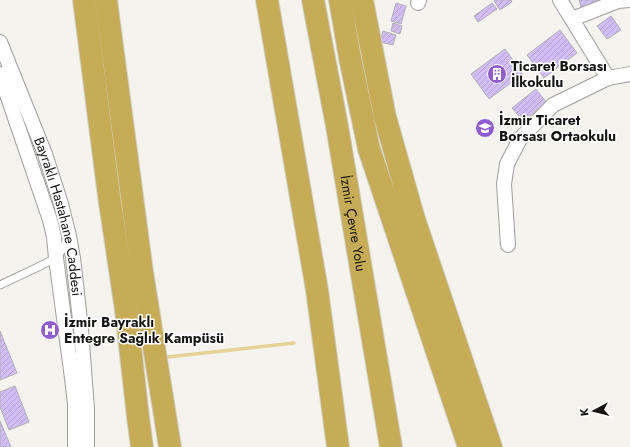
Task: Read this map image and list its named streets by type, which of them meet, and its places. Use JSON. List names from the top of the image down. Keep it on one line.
{"streets":{"highway":["İzmir Çevre Yolu"],"street":["Bayraklı Hastahane Caddesi"]},"places":{"building":["Ticaret Borsası İlkokulu"],"school or university":["İzmir Ticaret Borsası Ortaokulu"],"hospital":["İzmir Bayraklı Entegre Sağlık Kampüsü"]},"north":"left"}
